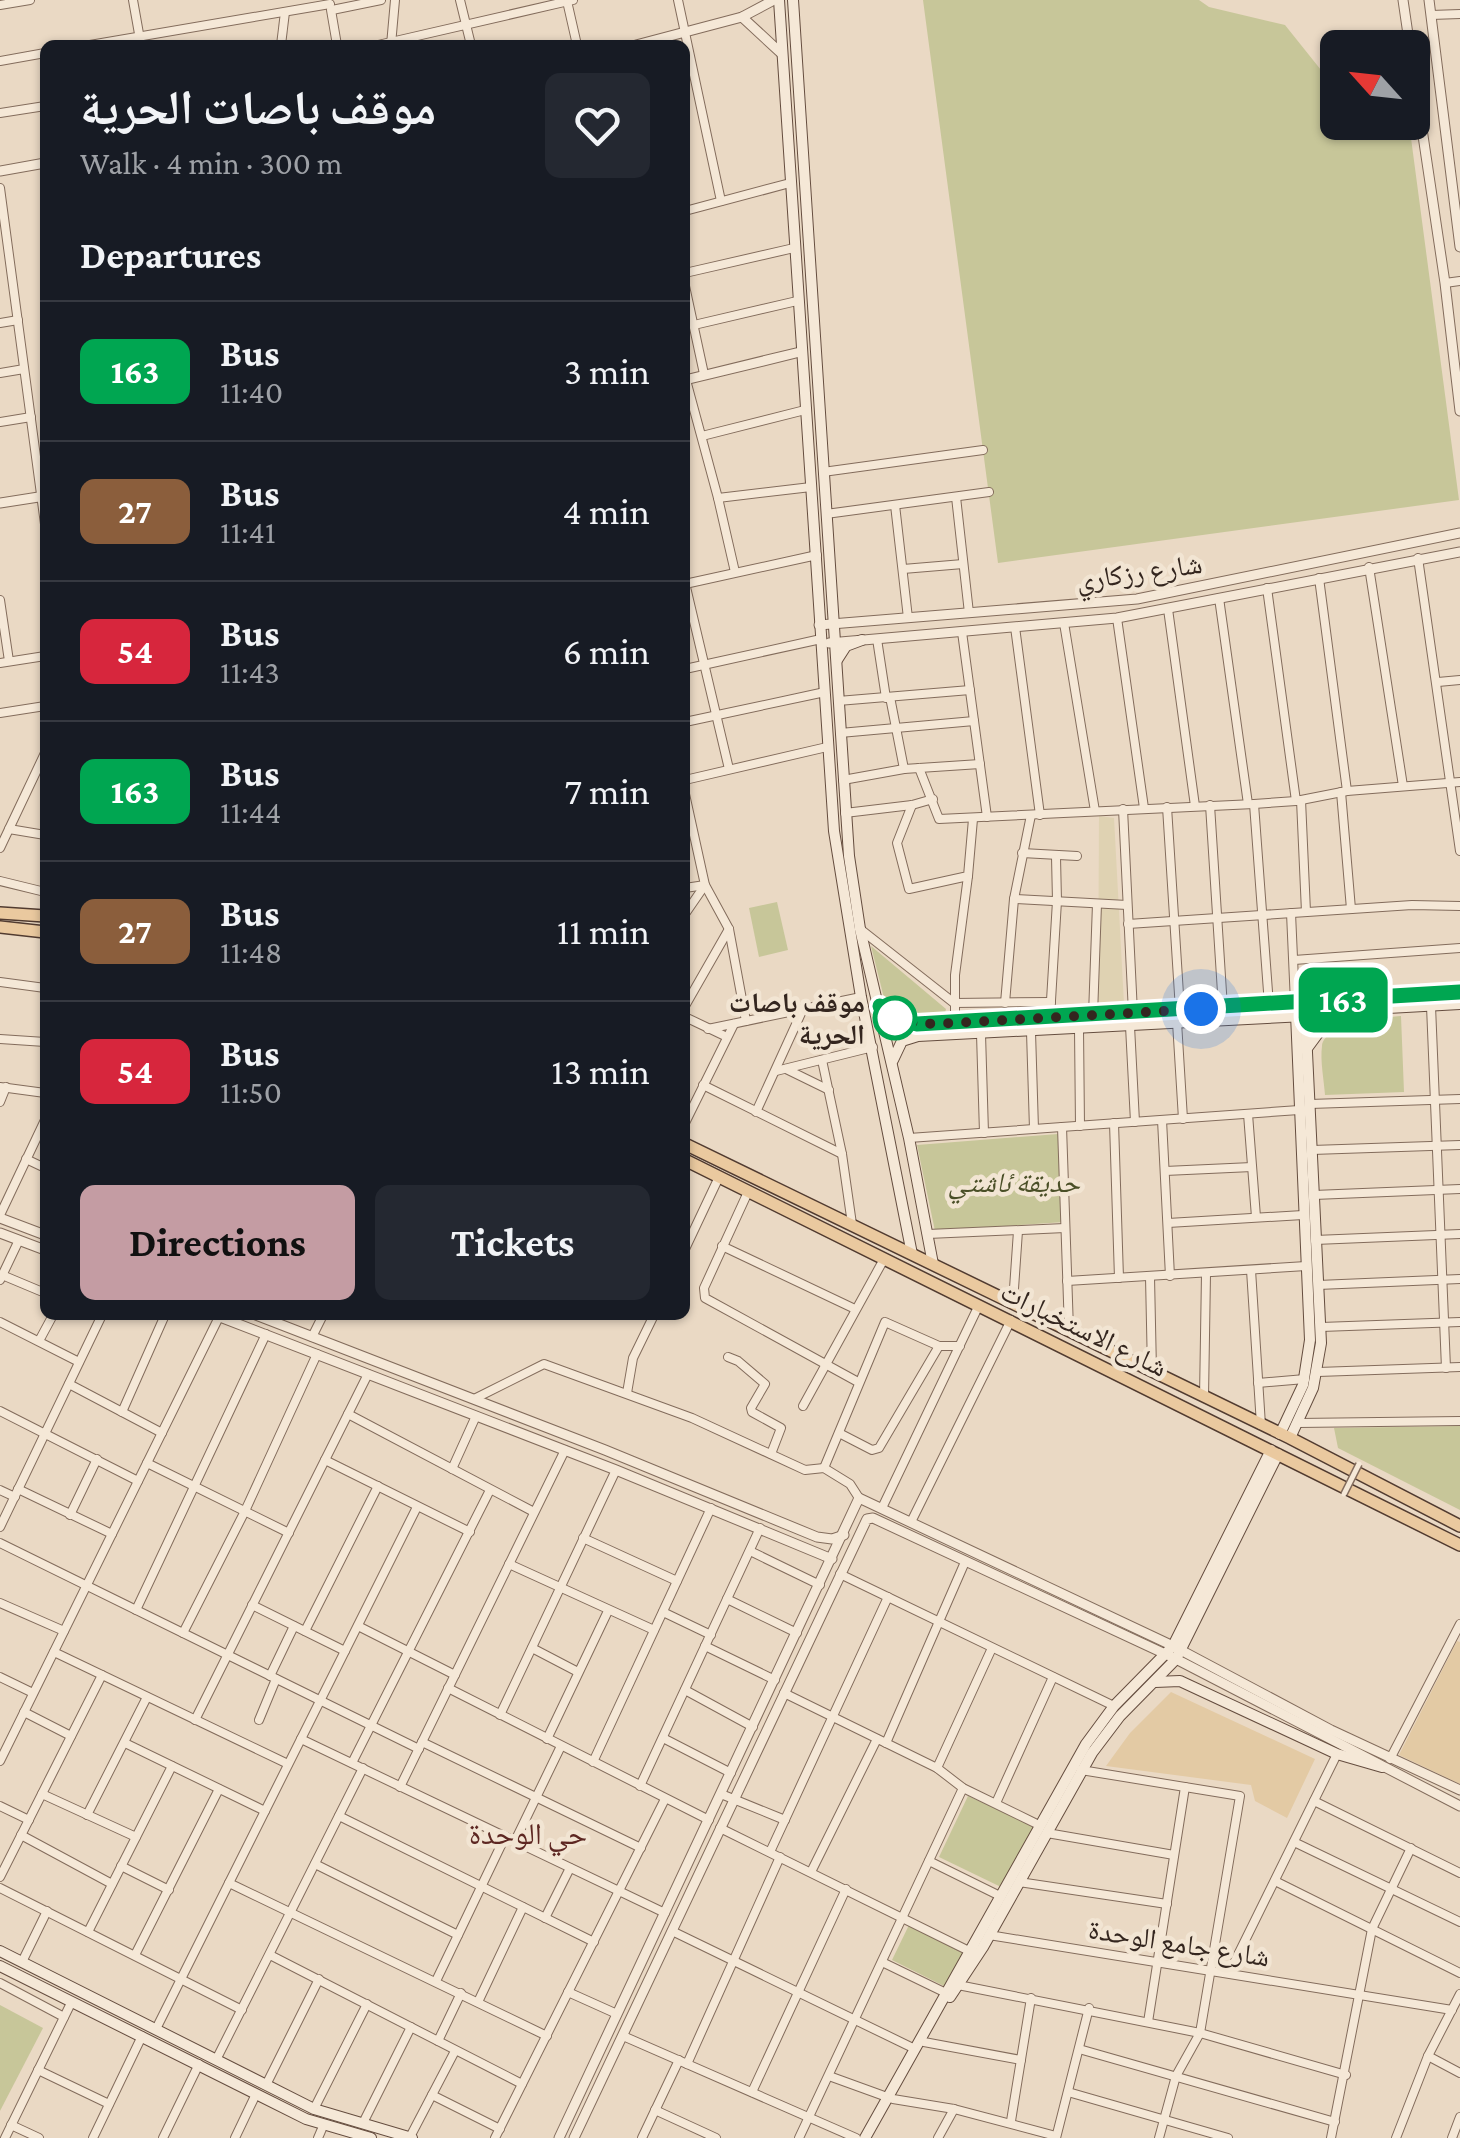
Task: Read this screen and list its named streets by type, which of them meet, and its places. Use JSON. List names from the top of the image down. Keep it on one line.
{"streets":{"main road":["شارع الاستخبارات"],"street":["شارع رزكاري","شارع جامع الوحدة"]},"districts":["حي الوحدة"],"parks":["حديقة ئاشتي"],"places":["موقف باصات الحریة"],"lines":["bus line 163"],"north":"top left","page":{"on_map":"163","heading":[["موقف باصات الحریة","Walk · 4 min · 300 m"],"Departures"],"list":[{"mark":"163","name":"Bus","note":"11:40","value":"3 min"},{"mark":"27","name":"Bus","note":"11:41","value":"4 min"},{"mark":"54","name":"Bus","note":"11:43","value":"6 min"},{"mark":"163","name":"Bus","note":"11:44","value":"7 min"},{"mark":"27","name":"Bus","note":"11:48","value":"11 min"},{"mark":"54","name":"Bus","note":"11:50","value":"13 min"}],"buttons":["Directions","Tickets"]}}
